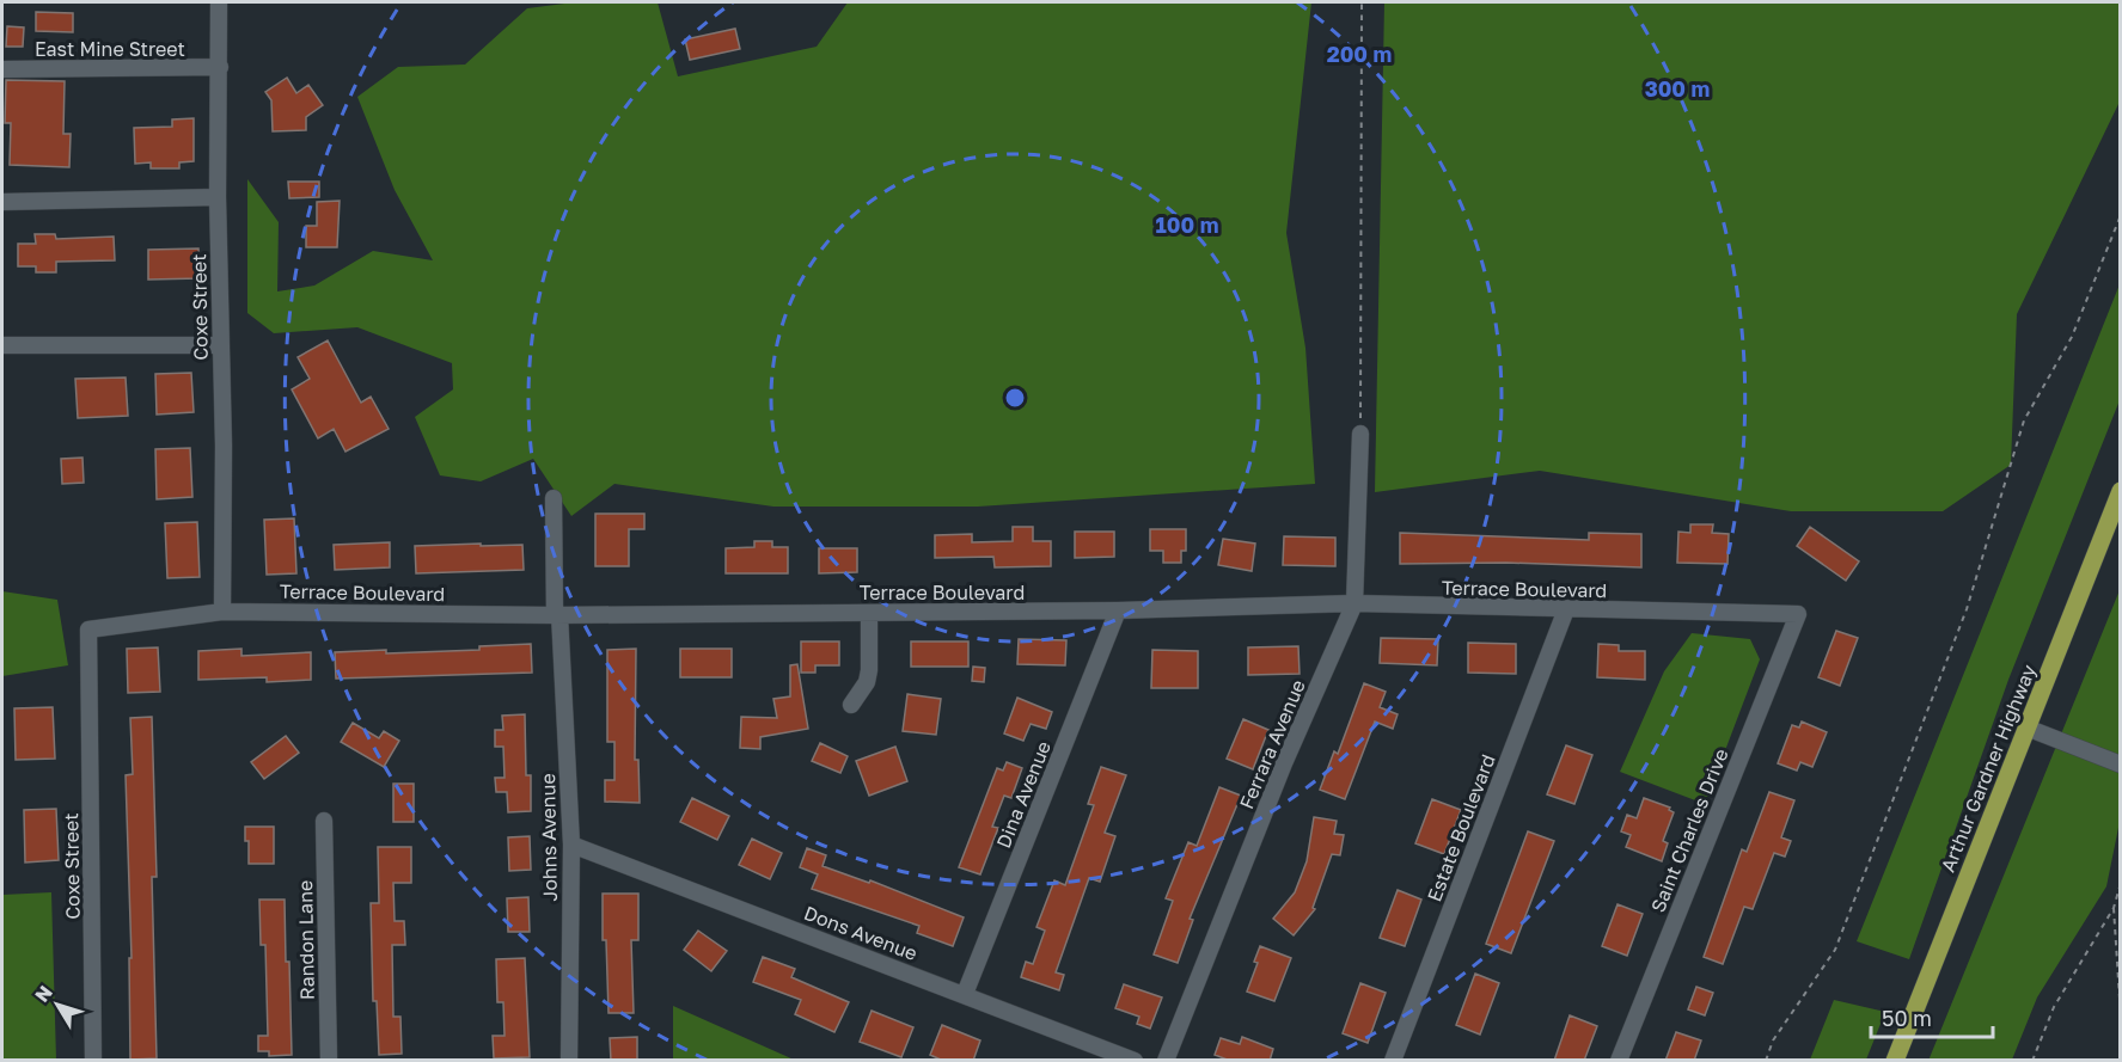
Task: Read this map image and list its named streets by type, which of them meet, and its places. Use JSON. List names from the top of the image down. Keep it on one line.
{"streets":{"main road":["Arthur Gardner Highway"],"street":["East Mine Street","Coxe Street","Terrace Boulevard","Ferrara Avenue","Dina Avenue","Estate Boulevard","Saint Charles Drive","Johns Avenue","Dons Avenue","Randon Lane"]},"crossings":[["East Mine Street","Coxe Street"],["Coxe Street","Terrace Boulevard"],["Terrace Boulevard","Ferrara Avenue"],["Terrace Boulevard","Dina Avenue"],["Terrace Boulevard","Estate Boulevard"],["Terrace Boulevard","Saint Charles Drive"],["Terrace Boulevard","Johns Avenue"],["Dina Avenue","Dons Avenue"],["Johns Avenue","Dons Avenue"]],"scale_bar":"50 m","north":"top left","rings":["200 m","300 m","100 m"]}
